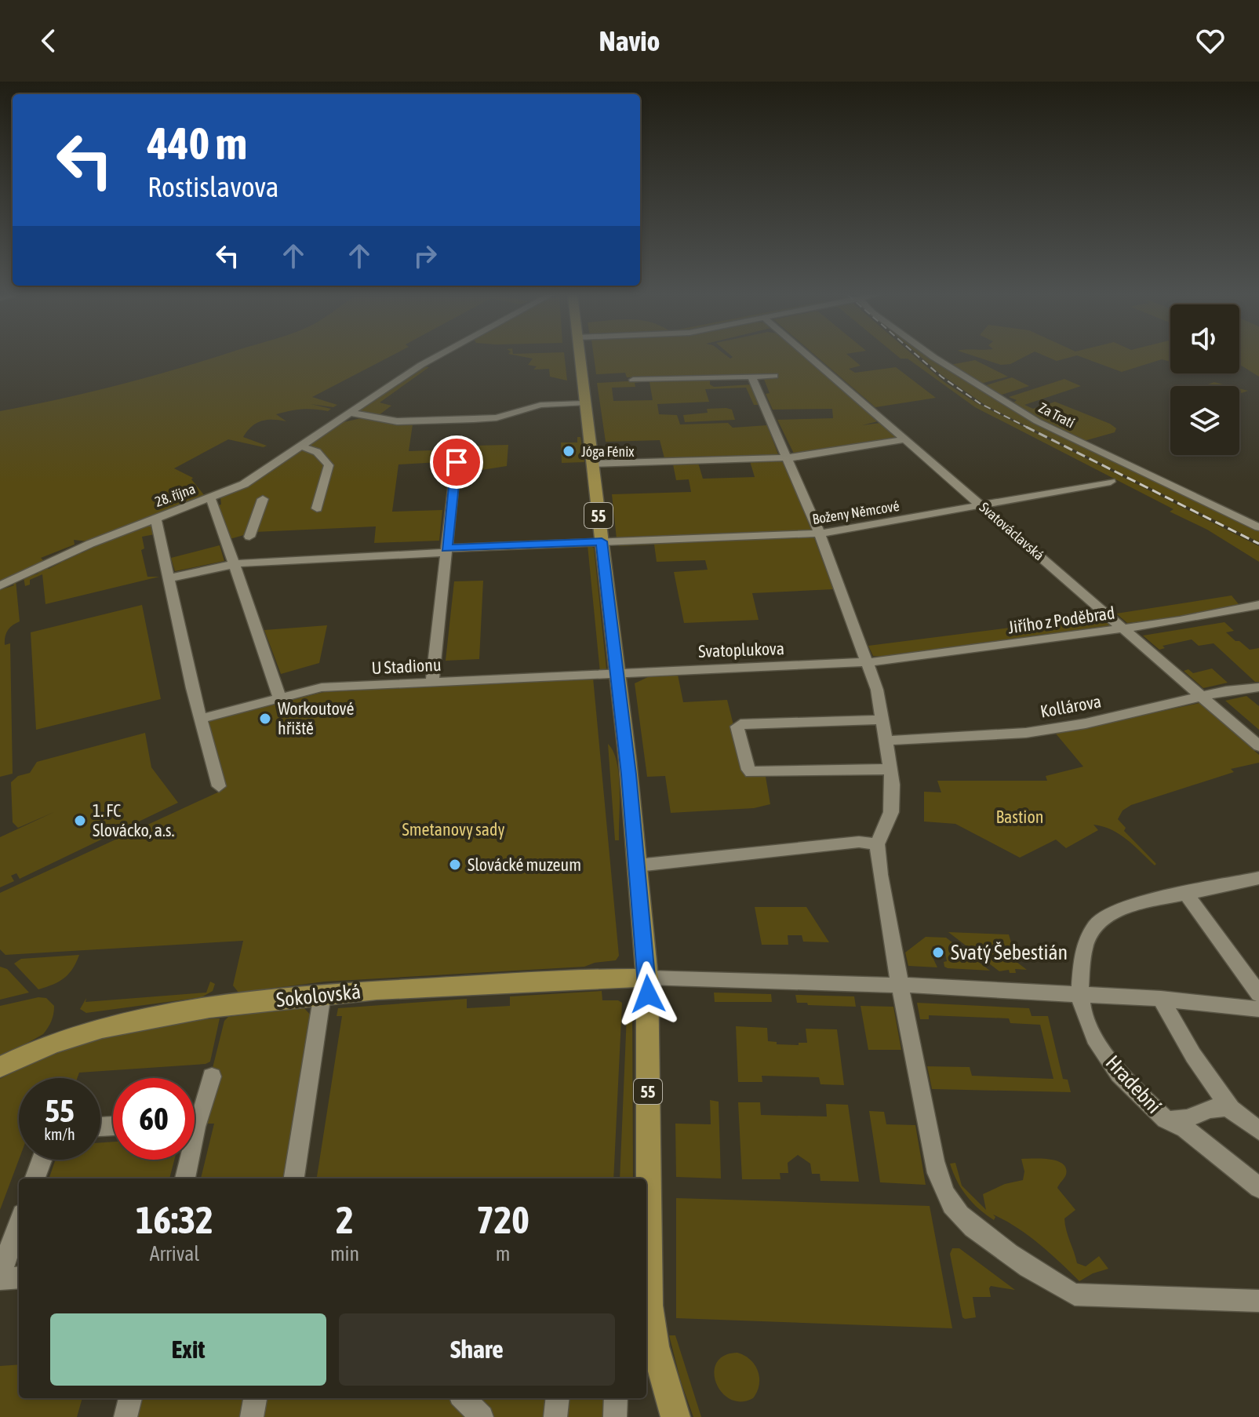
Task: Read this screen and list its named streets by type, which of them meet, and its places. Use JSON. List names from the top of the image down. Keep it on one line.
{"streets":{"main road":["55","Sokolovská"],"street":["Za Tratí","28. října","Boženy Němcové","Svatováclavská","Jiřího z Poděbrad","Svatoplukova","U Stadionu","Kollárova","Hradební"]},"crossings":[["Boženy Němcové","55"],["Boženy Němcové","Svatováclavská"],["55","Svatoplukova"],["55","U Stadionu"],["55","Sokolovská"],["Svatováclavská","Jiřího z Poděbrad"],["Svatováclavská","Kollárova"],["Jiřího z Poděbrad","Svatoplukova"],["Svatoplukova","U Stadionu"]],"parks":["Bastion","Smetanovy sady"],"places":["Jóga Fénix","Workoutové hřiště","1. FC Slovácko, a.s.","Slovácké muzeum","Svatý Šebestián"],"page":{"header":"Navio","turn":["440 m","Rostislavova"],"speed":"55 km/h","limit":"60","eta":["16:32","Arrival","2","min","720","m"],"buttons":["Exit","Share"]}}
